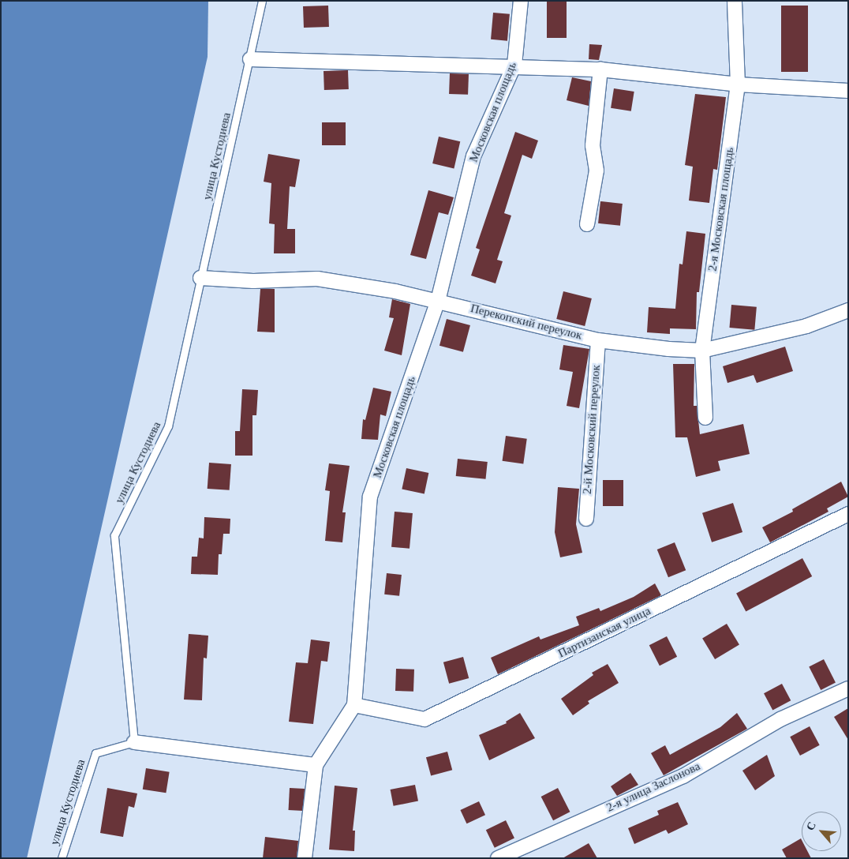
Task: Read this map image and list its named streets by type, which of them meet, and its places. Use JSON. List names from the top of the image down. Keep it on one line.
{"streets":{"street":["Московская площадь","2-я Московская площадь","Перекопский переулок","2-й Московский переулок","Партизанская улица","2-я улица Заслонова"],"lane":["улица Кустодиева"]},"crossings":[["Московская площадь","Перекопский переулок"],["Московская площадь","Партизанская улица"],["улица Кустодиева","Перекопский переулок"],["2-я Московская площадь","Перекопский переулок"],["Перекопский переулок","2-й Московский переулок"]],"north":"top left"}
